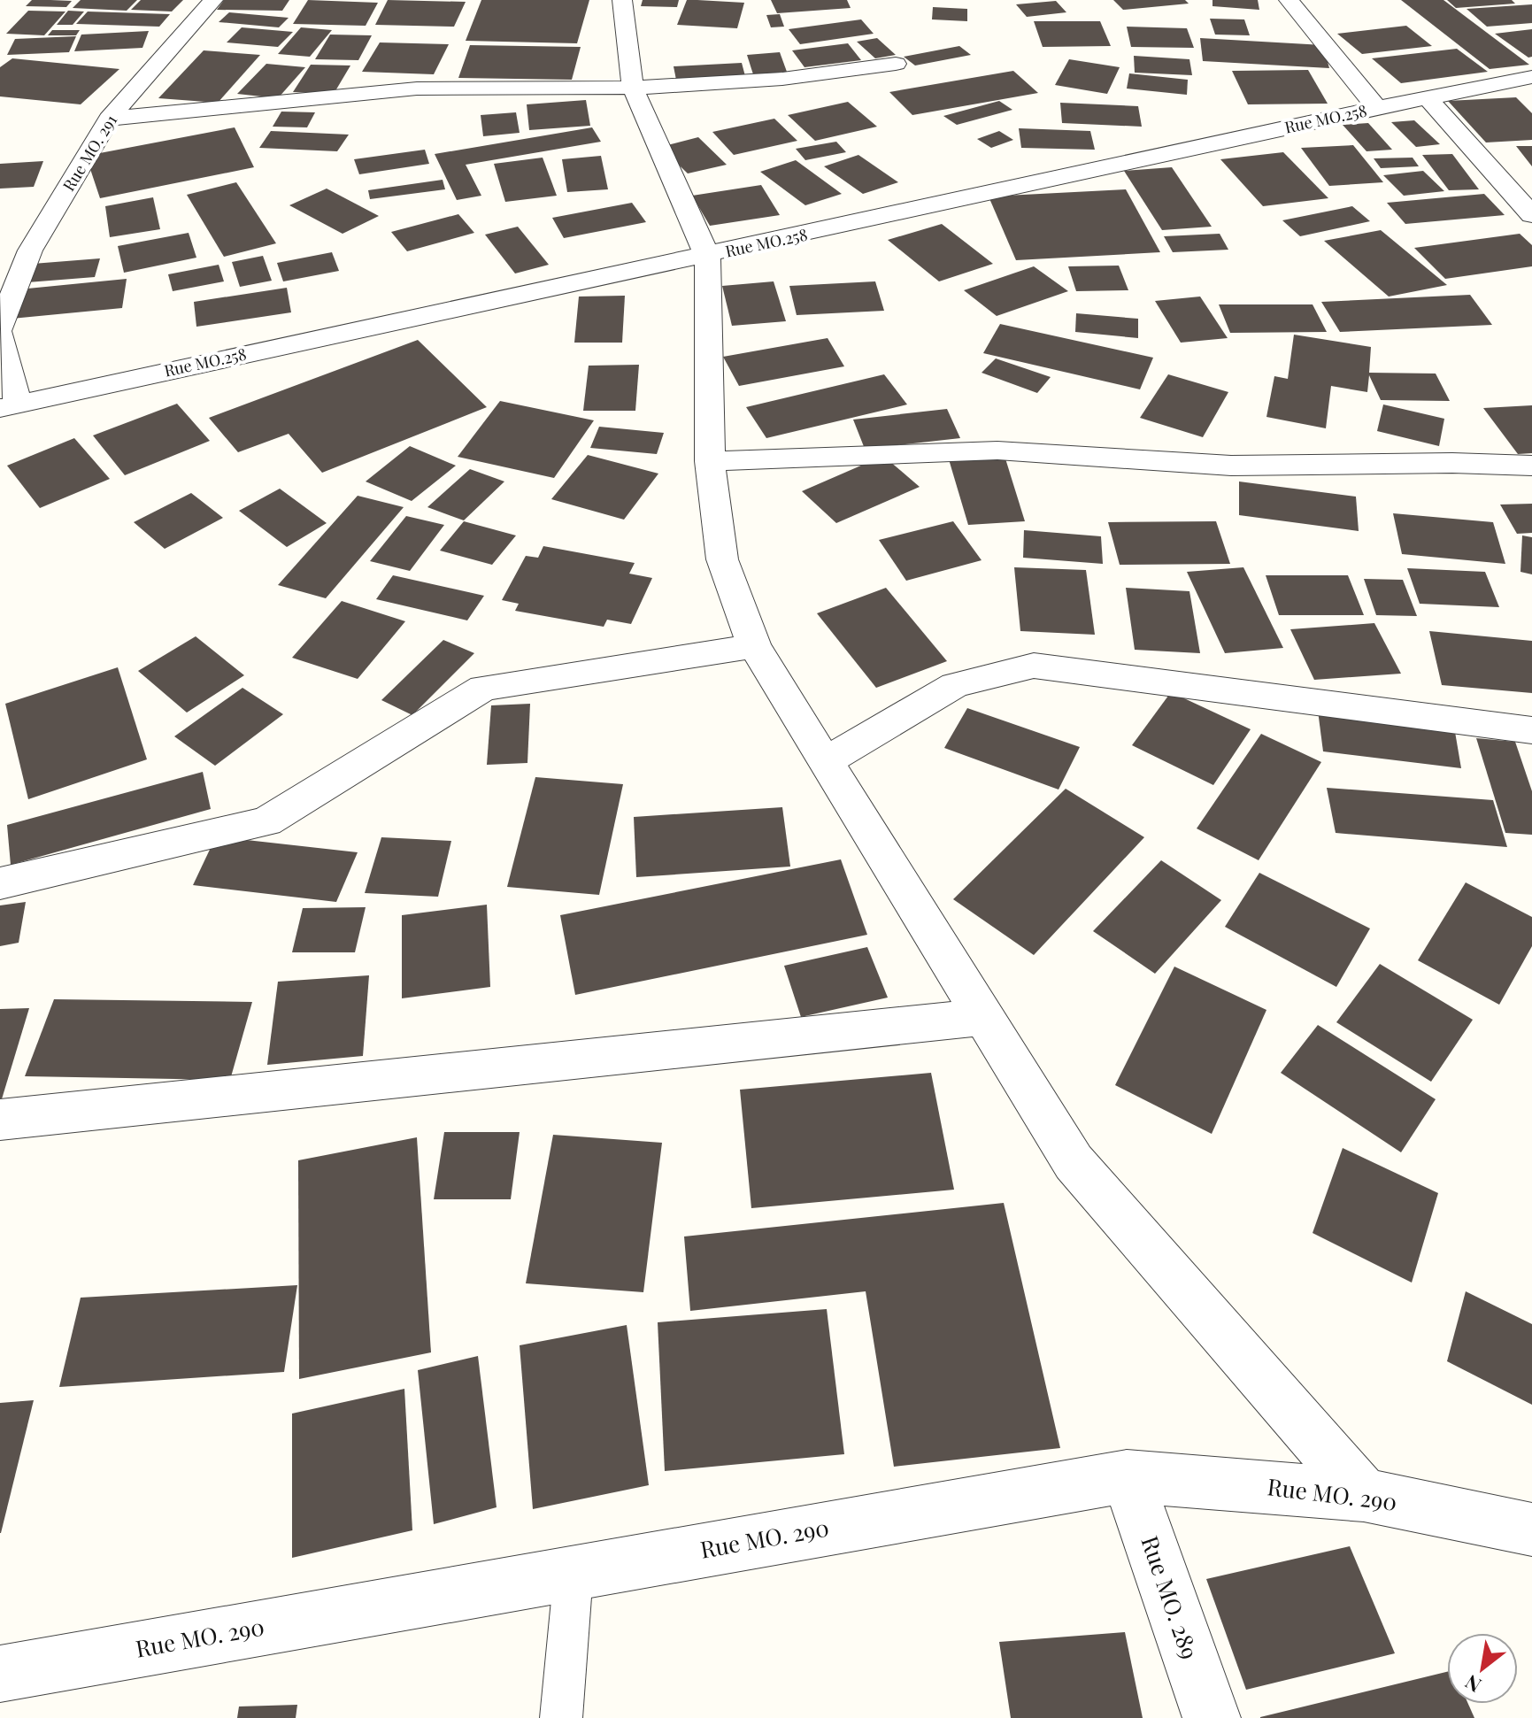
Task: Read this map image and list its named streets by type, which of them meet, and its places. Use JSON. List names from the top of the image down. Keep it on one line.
{"streets":{"street":["Rue MO.258","Rue MO. 291","Rue MO. 290","Rue MO. 289"]},"crossings":[["Rue MO. 290","Rue MO. 289"]],"north":"bottom left"}
